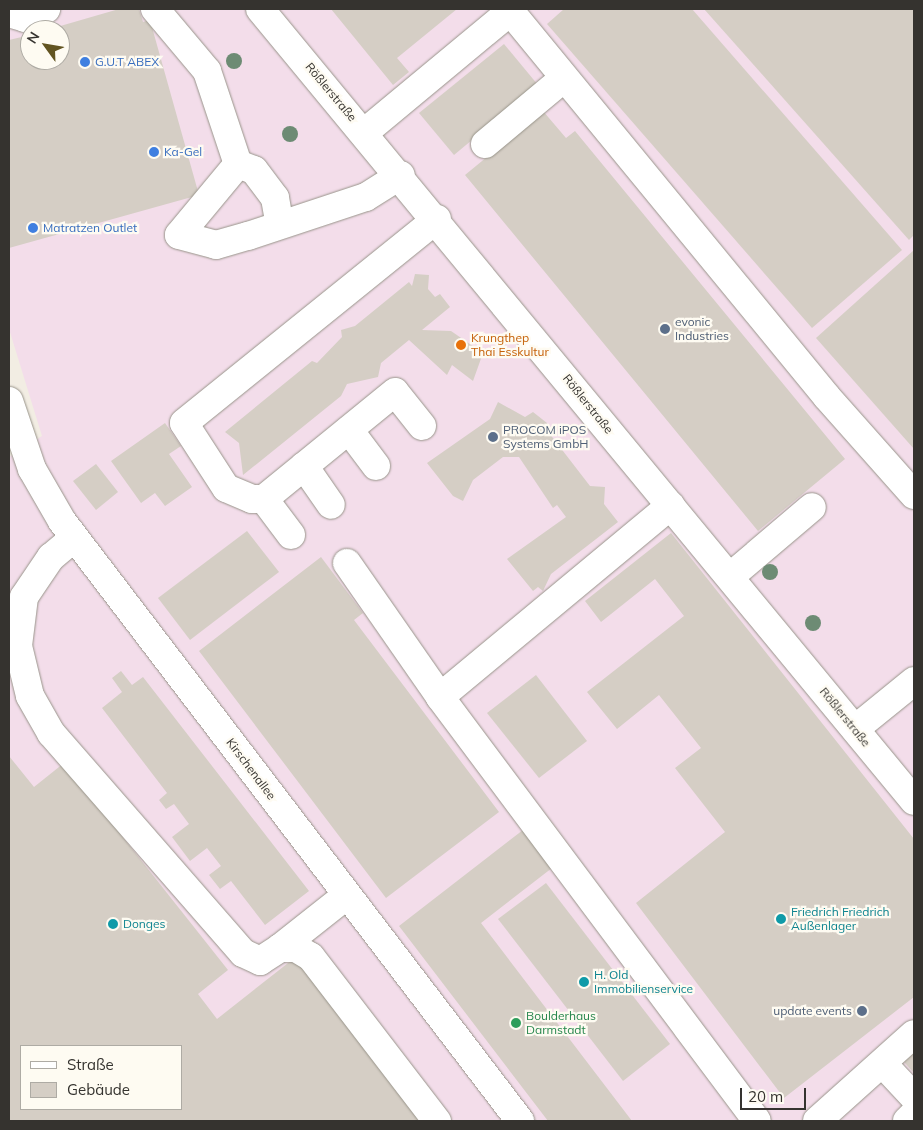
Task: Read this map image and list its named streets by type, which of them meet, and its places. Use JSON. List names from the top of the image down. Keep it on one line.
{"streets":{"street":["Rößlerstraße","Kirschenallee"]},"places":["G.U.T ABEX","Ka-Gel","Matratzen Outlet","evonic Industries","Krungthep Thai Esskultur","PROCOM iPOS Systems GmbH","Friedrich Friedrich Außenlager","Donges","H. Old Immobilienservice","update events","Boulderhaus Darmstadt"],"legend":["Straße","Gebäude"],"scale_bar":"20 m","north":"top left"}
